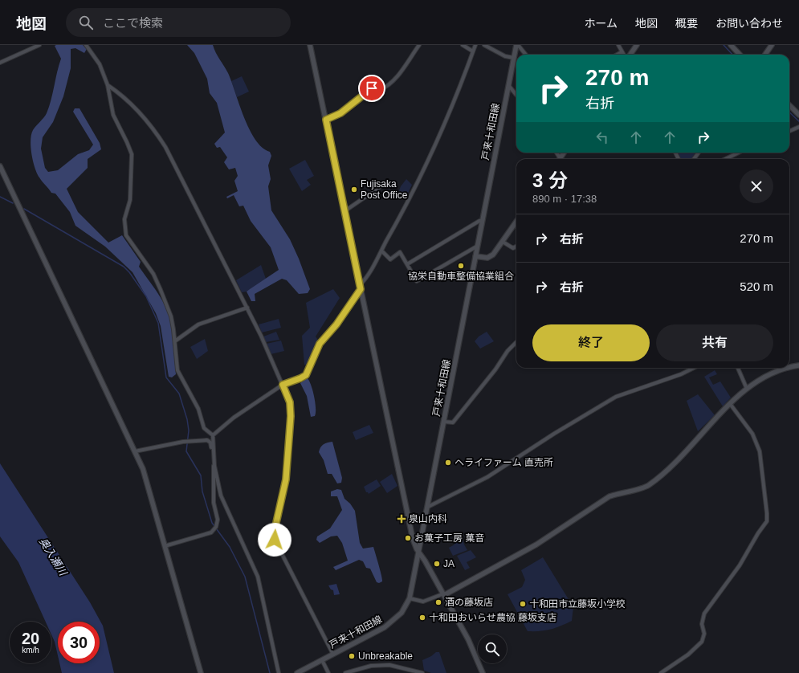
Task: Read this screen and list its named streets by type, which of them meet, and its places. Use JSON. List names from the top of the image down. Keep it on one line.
{"streets":{"street":["戸来十和田線"]},"water":["奥入瀬川"],"places":{"other":["Fujisaka Post Office","協栄自動車整備協業組合","ヘライファーム 直売所","お菓子工房 菓音","JA","酒の藤坂店","十和田市立藤坂小学校","十和田おいらせ農協 藤坂支店","Unbreakable"],"health":["泉山内科"]},"page":{"header":"地図","search":"ここで検索","nav":["ホーム","地図","概要","お問い合わせ"],"turn":["270 m","右折"],"heading":["3 分","890 m · 17:38"],"list":[{"name":"右折","value":"270 m"},{"name":"右折","value":"520 m"}],"buttons":["終了","共有"],"speed":"20 km/h","limit":"30"}}
